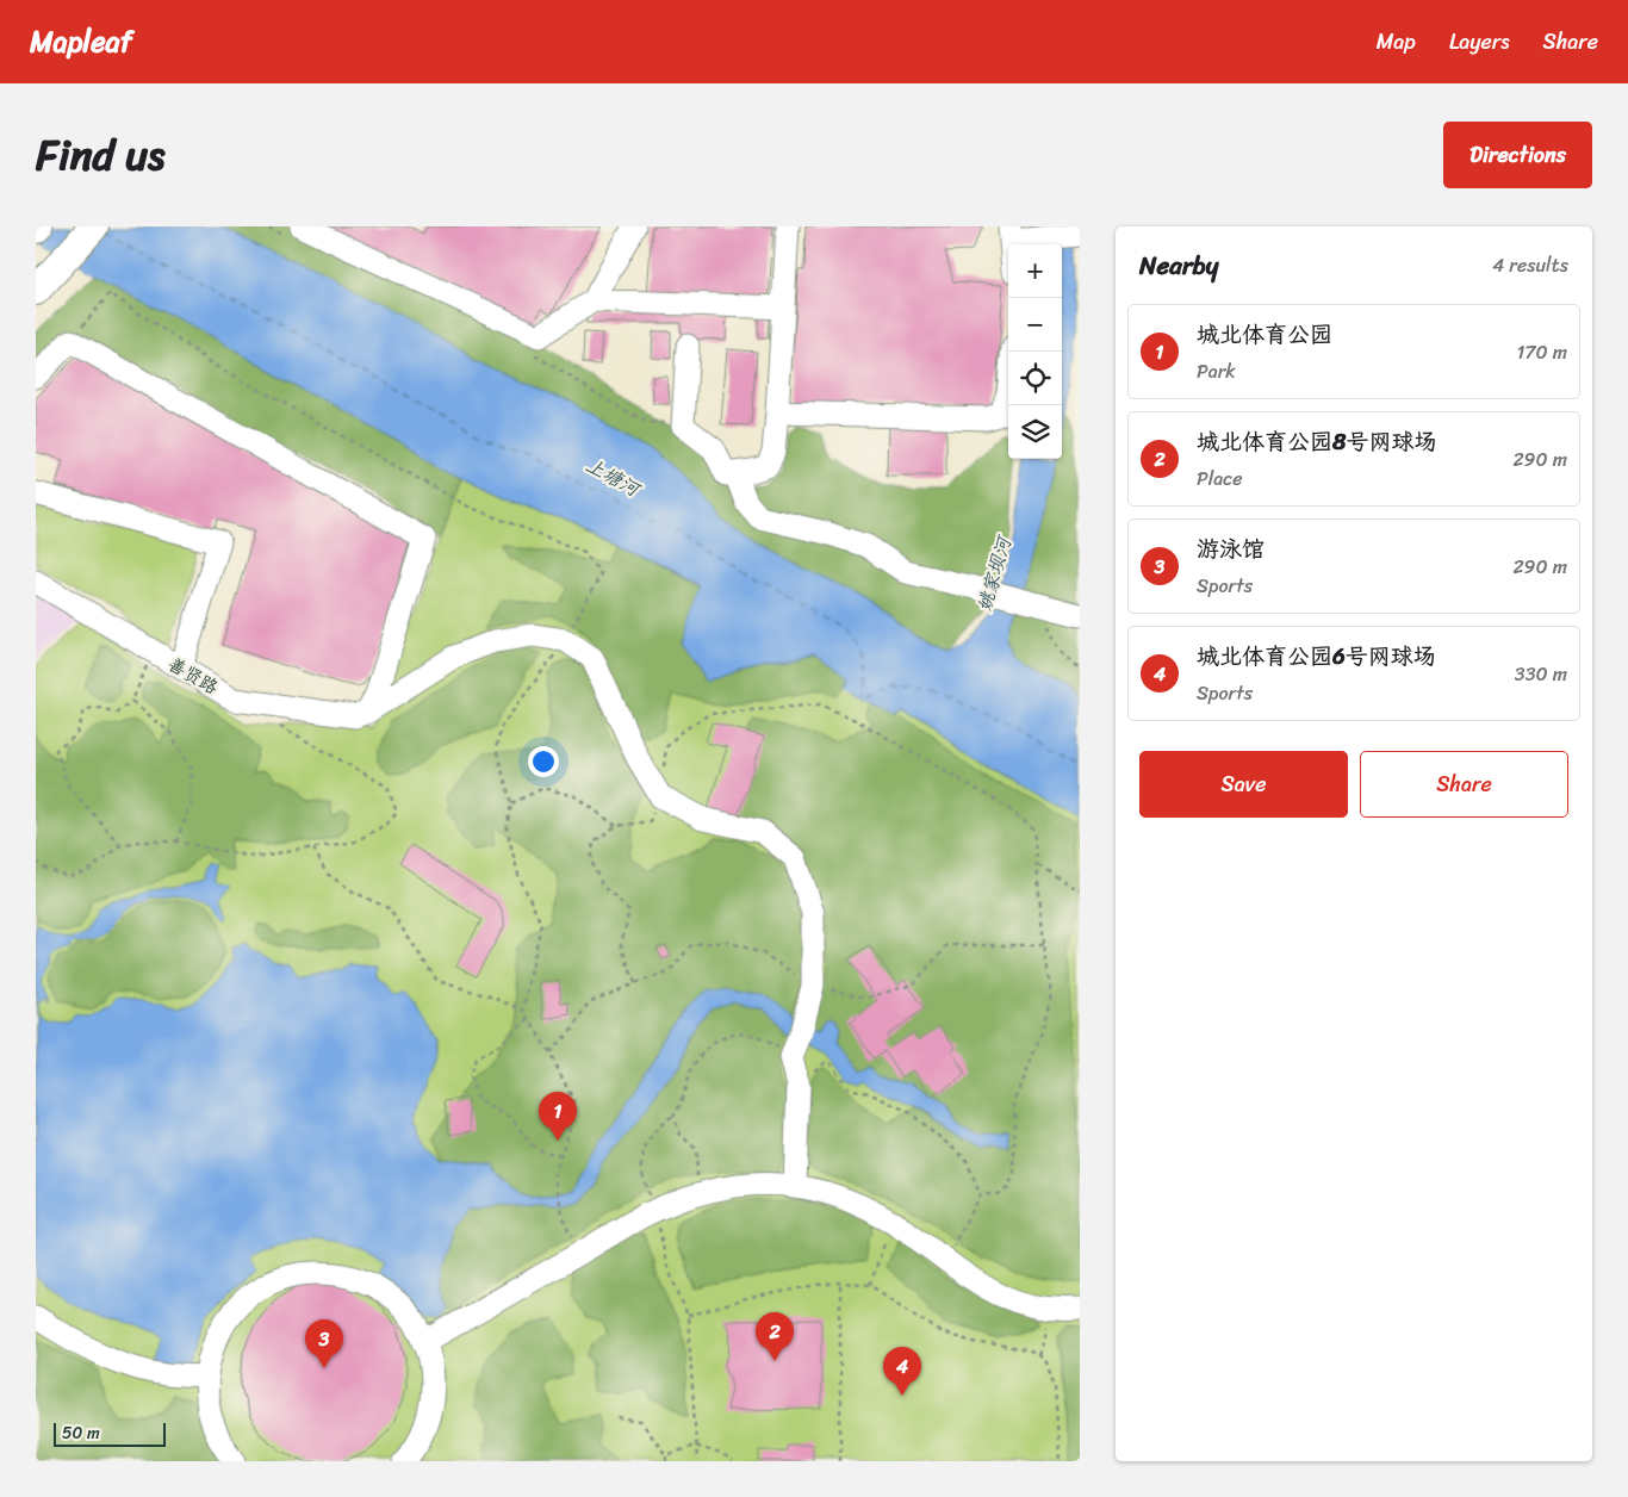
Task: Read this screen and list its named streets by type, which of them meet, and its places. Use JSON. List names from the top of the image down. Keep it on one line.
{"streets":{"street":["善贤路"]},"water":["上塘河","姚家坝河"],"scale_bar":"50 m","page":{"header":"Mapleaf","nav":["Map","Layers","Share"],"title":"Find us","buttons":["Directions",["Save","Share"]],"heading":["Nearby","4 results"],"map_buttons":["+","−"],"list":[{"mark":"1","name":"城北体育公园","note":"Park","value":"170 m"},{"mark":"2","name":"城北体育公园8号网球场","note":"Place","value":"290 m"},{"mark":"3","name":"游泳馆","note":"Sports","value":"290 m"},{"mark":"4","name":"城北体育公园6号网球场","note":"Sports","value":"330 m"}],"pins":["1","2","3","4"],"scale":"50 m"}}
